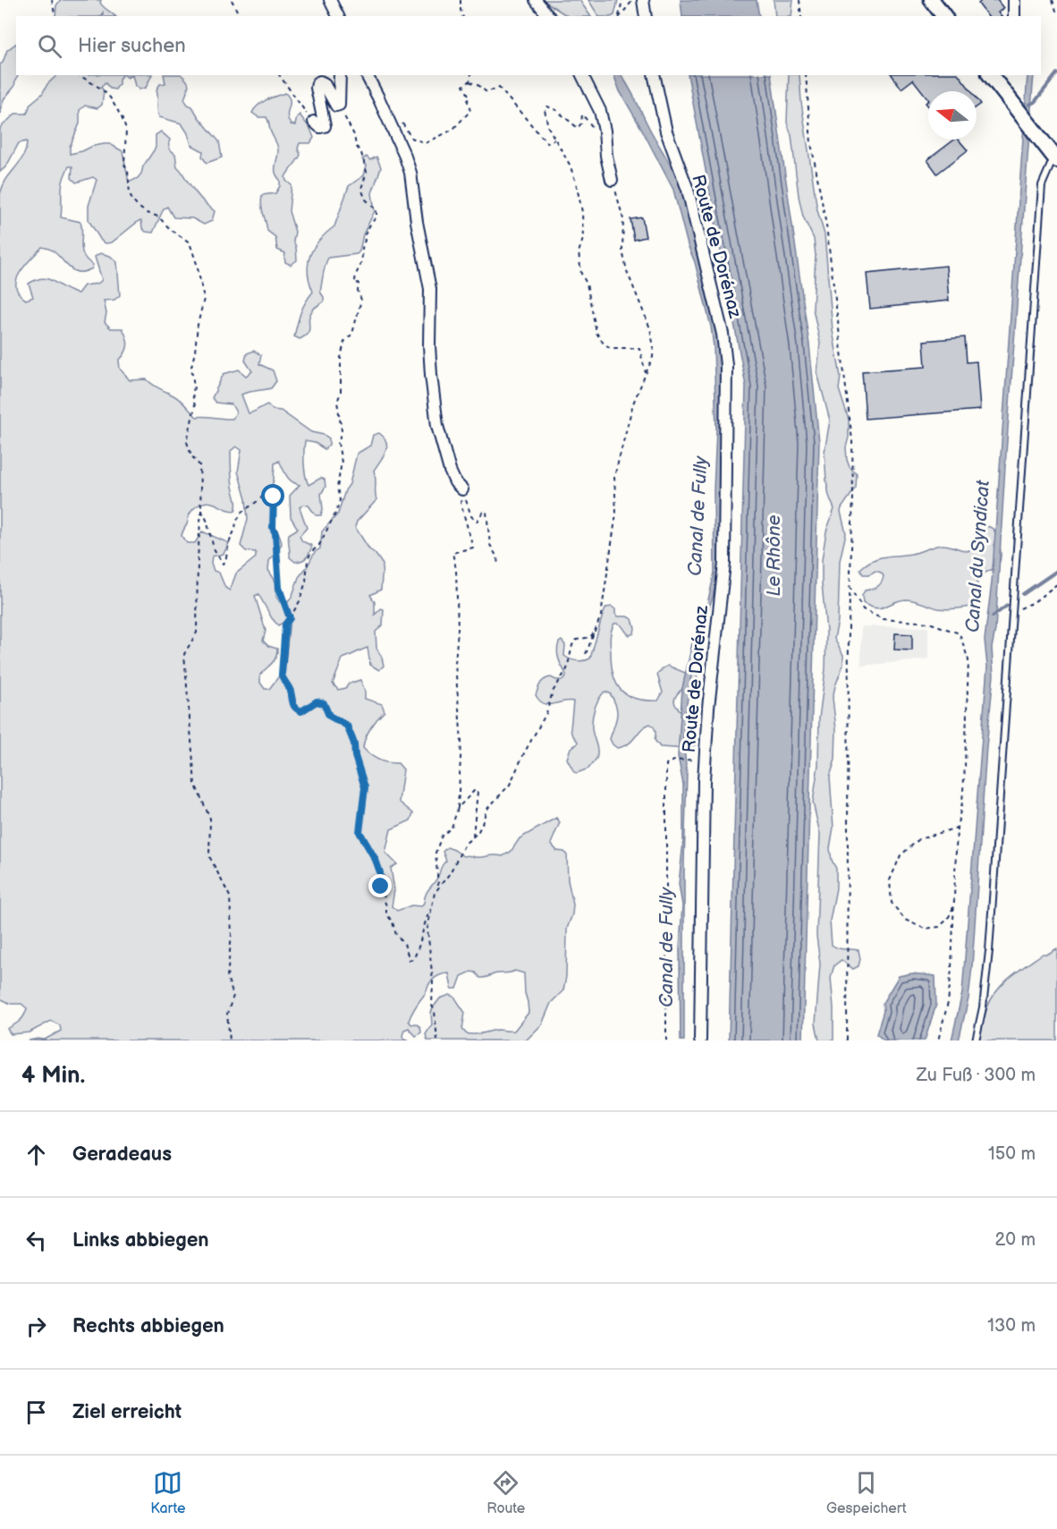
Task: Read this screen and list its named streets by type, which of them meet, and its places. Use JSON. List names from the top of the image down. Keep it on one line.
{"streets":{"street":["Route de Dorénaz"]},"water":["Canal de Fully","Le Rhône","Canal du Syndicat"],"north":"left","page":{"search":"Hier suchen","heading":["4 Min.","Zu Fuß · 300 m"],"list":[["Geradeaus","150 m"],["Links abbiegen","20 m"],["Rechts abbiegen","130 m"],"Ziel erreicht"],"nav":["Karte","Route","Gespeichert"]}}
